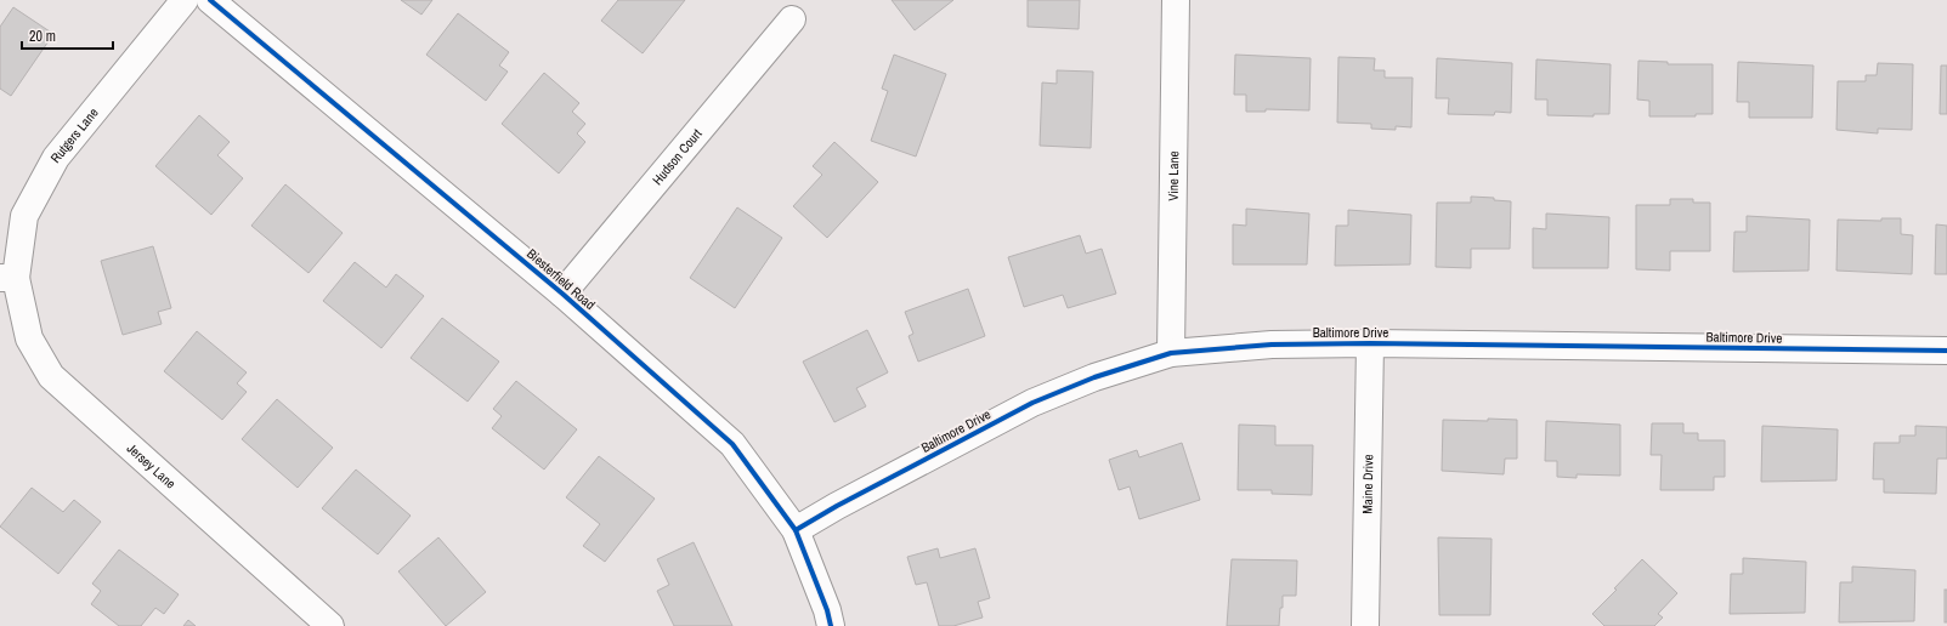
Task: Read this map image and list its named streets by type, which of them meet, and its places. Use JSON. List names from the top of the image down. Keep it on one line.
{"streets":{"street":["Rutgers Lane","Hudson Court","Vine Lane","Biesterfield Road","Baltimore Drive","Jersey Lane","Maine Drive"]},"crossings":[["Rutgers Lane","Jersey Lane"],["Hudson Court","Biesterfield Road"],["Vine Lane","Baltimore Drive"],["Biesterfield Road","Baltimore Drive"],["Baltimore Drive","Maine Drive"]],"scale_bar":"20 m"}
